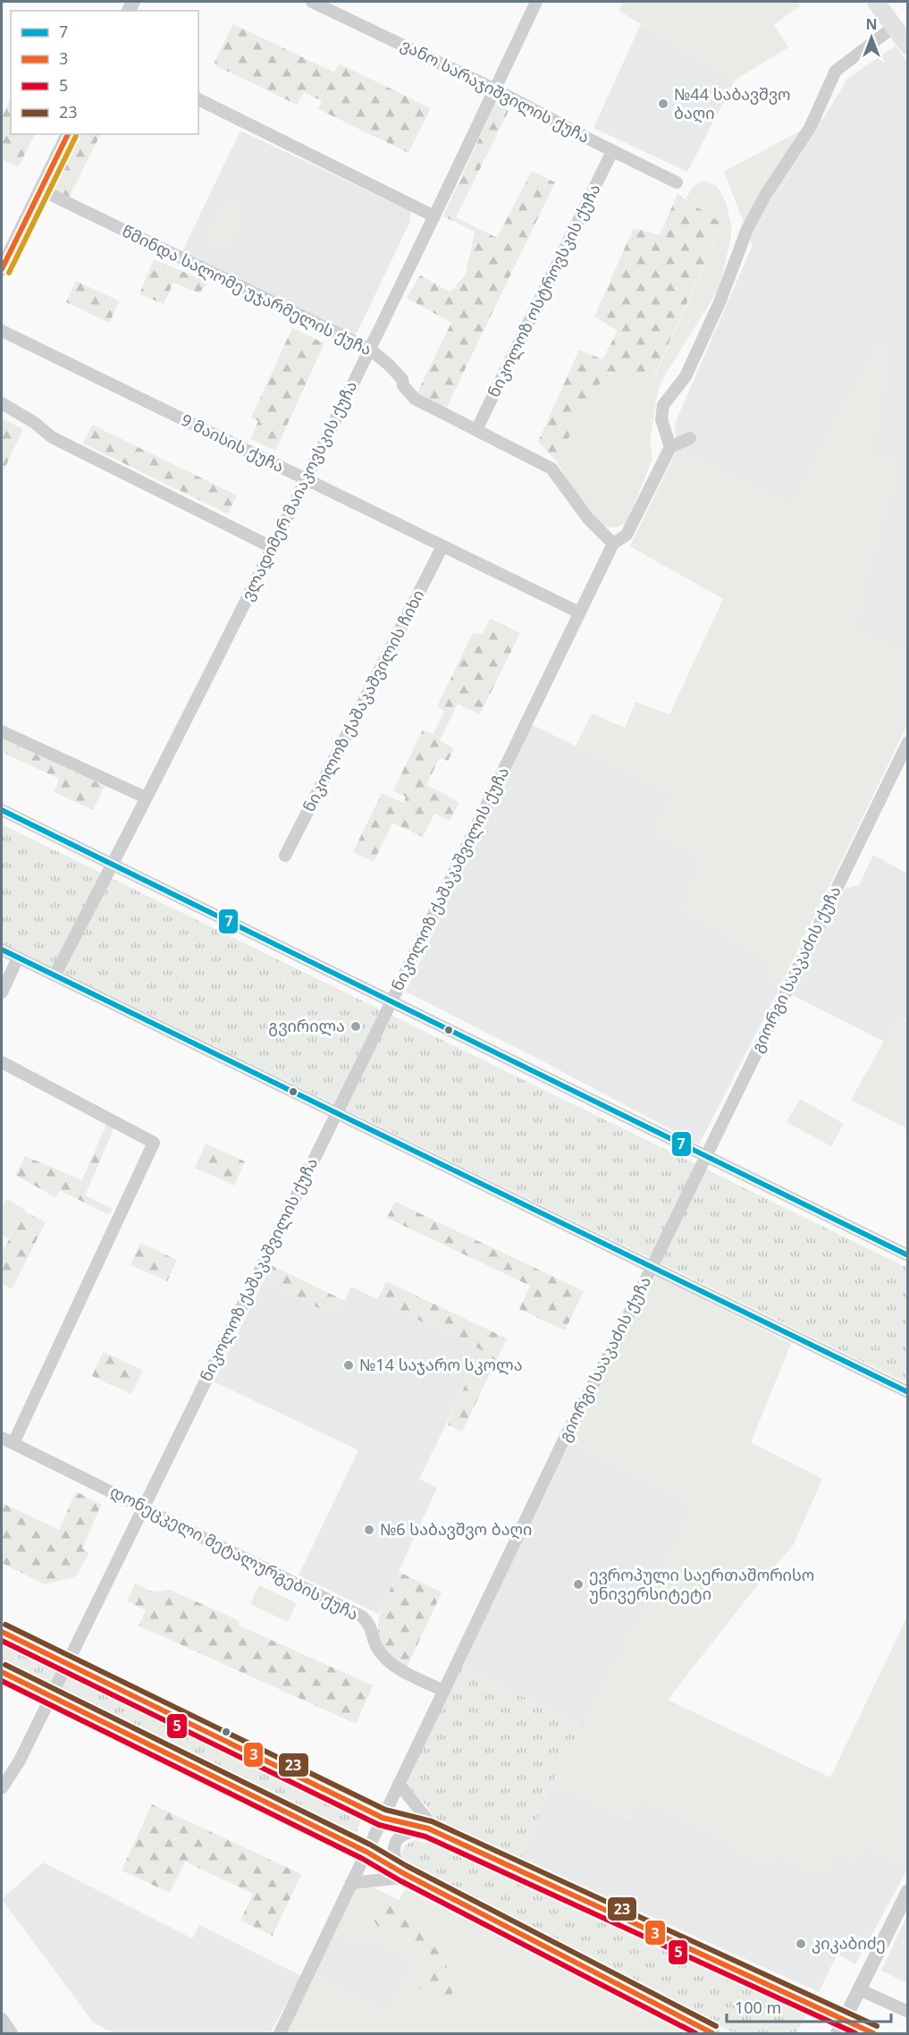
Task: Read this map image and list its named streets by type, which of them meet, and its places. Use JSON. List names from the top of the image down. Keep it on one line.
{"streets":{"street":["ვანო სარაჯიშვილის ქუჩა","წმინდა სალომე უჯარმელის ქუჩა","ნიკოლოზ ოსტროვსკის ქუჩა","9 მაისის ქუჩა","ვლადიმერ მაიაკოვსკის ქუჩა","ნიკოლოზ ქაშაკაშვილის ჩიხი","ნიკოლოზ ქაშაკაშვილის ქუჩა","გიორგი სააკაძის ქუჩა","დონეცკელი მეტალურგების ქუჩა"]},"crossings":[["ვანო სარაჯიშვილის ქუჩა","ნიკოლოზ ოსტროვსკის ქუჩა"],["ვანო სარაჯიშვილის ქუჩა","ვლადიმერ მაიაკოვსკის ქუჩა"],["წმინდა სალომე უჯარმელის ქუჩა","ნიკოლოზ ოსტროვსკის ქუჩა"],["წმინდა სალომე უჯარმელის ქუჩა","ვლადიმერ მაიაკოვსკის ქუჩა"],["წმინდა სალომე უჯარმელის ქუჩა","ნიკოლოზ ქაშაკაშვილის ქუჩა"],["9 მაისის ქუჩა","ვლადიმერ მაიაკოვსკის ქუჩა"],["9 მაისის ქუჩა","ნიკოლოზ ქაშაკაშვილის ჩიხი"],["9 მაისის ქუჩა","ნიკოლოზ ქაშაკაშვილის ქუჩა"],["ნიკოლოზ ქაშაკაშვილის ქუჩა","დონეცკელი მეტალურგების ქუჩა"],["გიორგი სააკაძის ქუჩა","დონეცკელი მეტალურგების ქუჩა"]],"places":["№44 საბავშვო ბაღი","გვირილა","№14 საჯარო სკოლა","№6 საბავშვო ბაღი","ევროპული საერთაშორისო უნივერსიტეტი","კიკაბიძე"],"lines":["transit line 3","transit line 7","transit line 23","transit line 5"],"legend":["7","3","5","23"],"scale_bar":"100 m","north":"top"}
